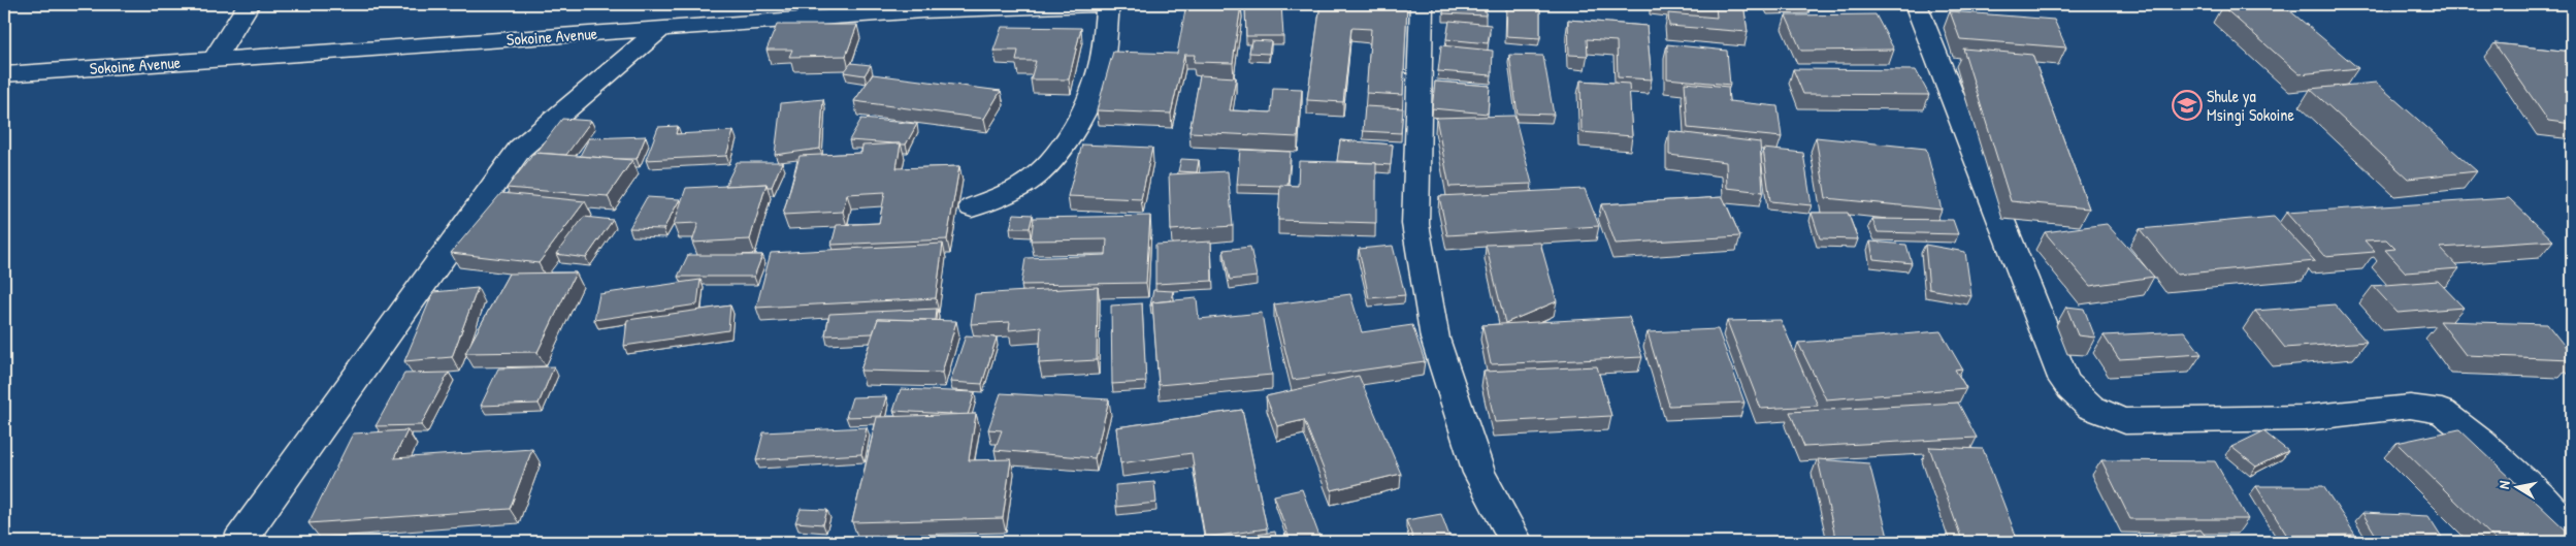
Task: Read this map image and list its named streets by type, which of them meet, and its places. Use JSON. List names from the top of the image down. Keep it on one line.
{"streets":{"street":["Sokoine Avenue"]},"places":{"school or university":["Shule ya Msingi Sokoine"]},"north":"left"}
